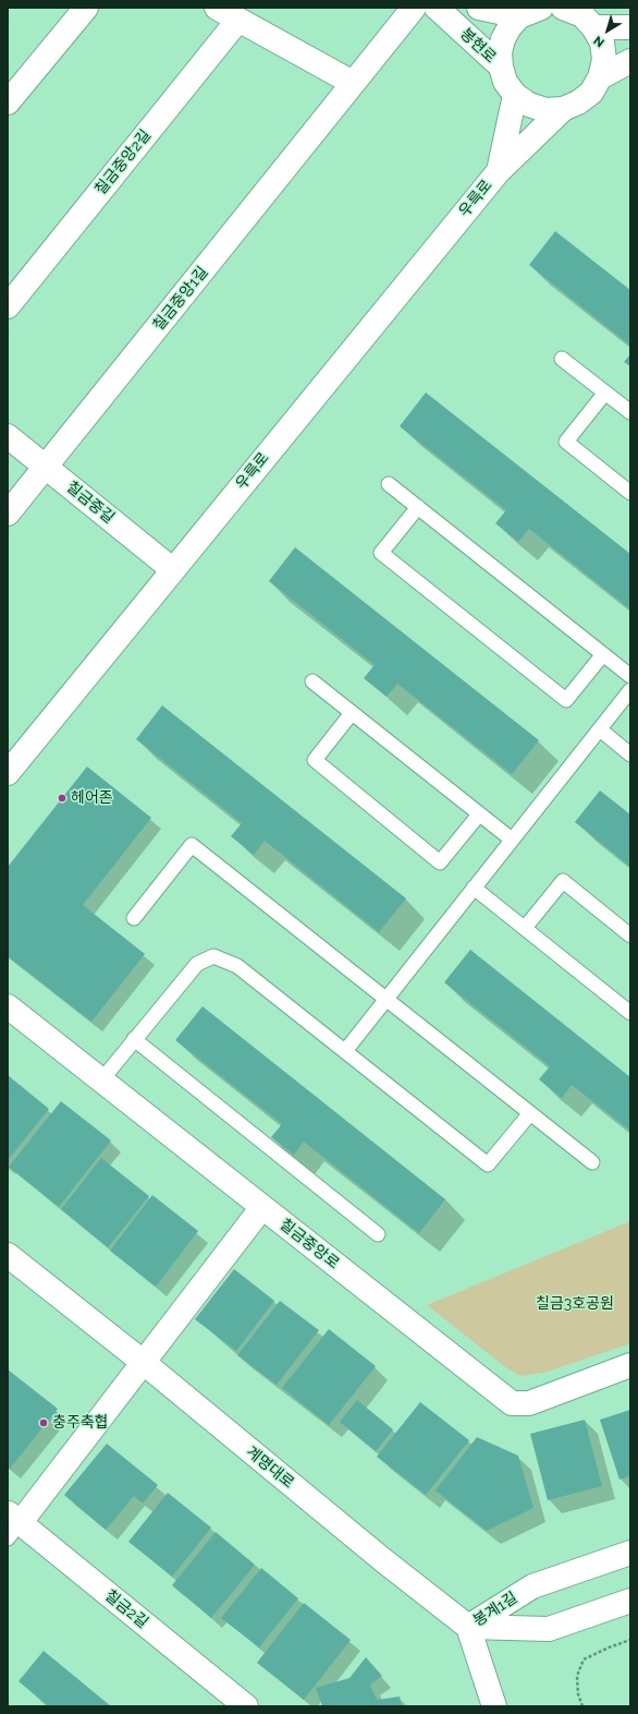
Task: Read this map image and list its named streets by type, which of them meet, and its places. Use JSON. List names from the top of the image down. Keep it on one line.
{"streets":{"street":["봉현로","칠금중앙2길","우륵로","칠금중앙1길","칠금중길","칠금중앙로","계명대로","칠금2길","봉계1길"]},"crossings":[["우륵로","칠금중길"],["칠금중앙1길","칠금중길"],["계명대로","봉계1길"]],"parks":["칠금3호공원"],"places":["헤어존","충주축협"],"north":"bottom left"}
